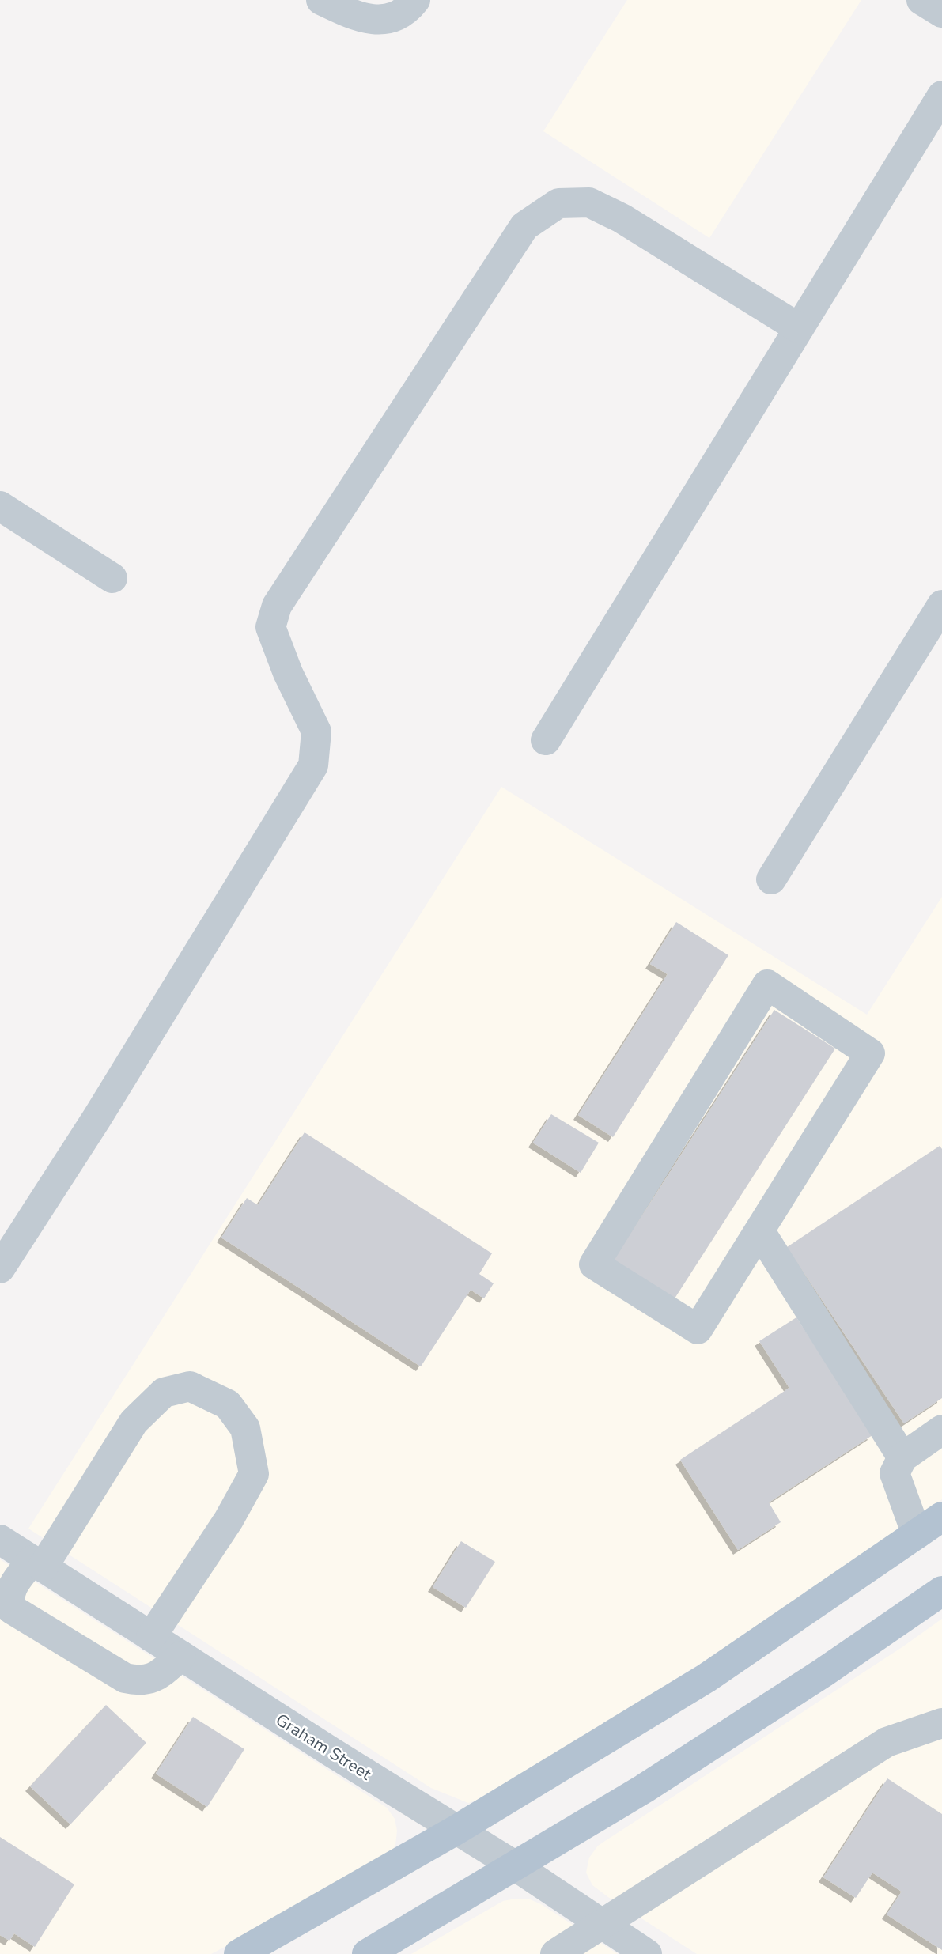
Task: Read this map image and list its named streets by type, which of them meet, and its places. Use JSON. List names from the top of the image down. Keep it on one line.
{"streets":{"street":["Graham Street"]}}
